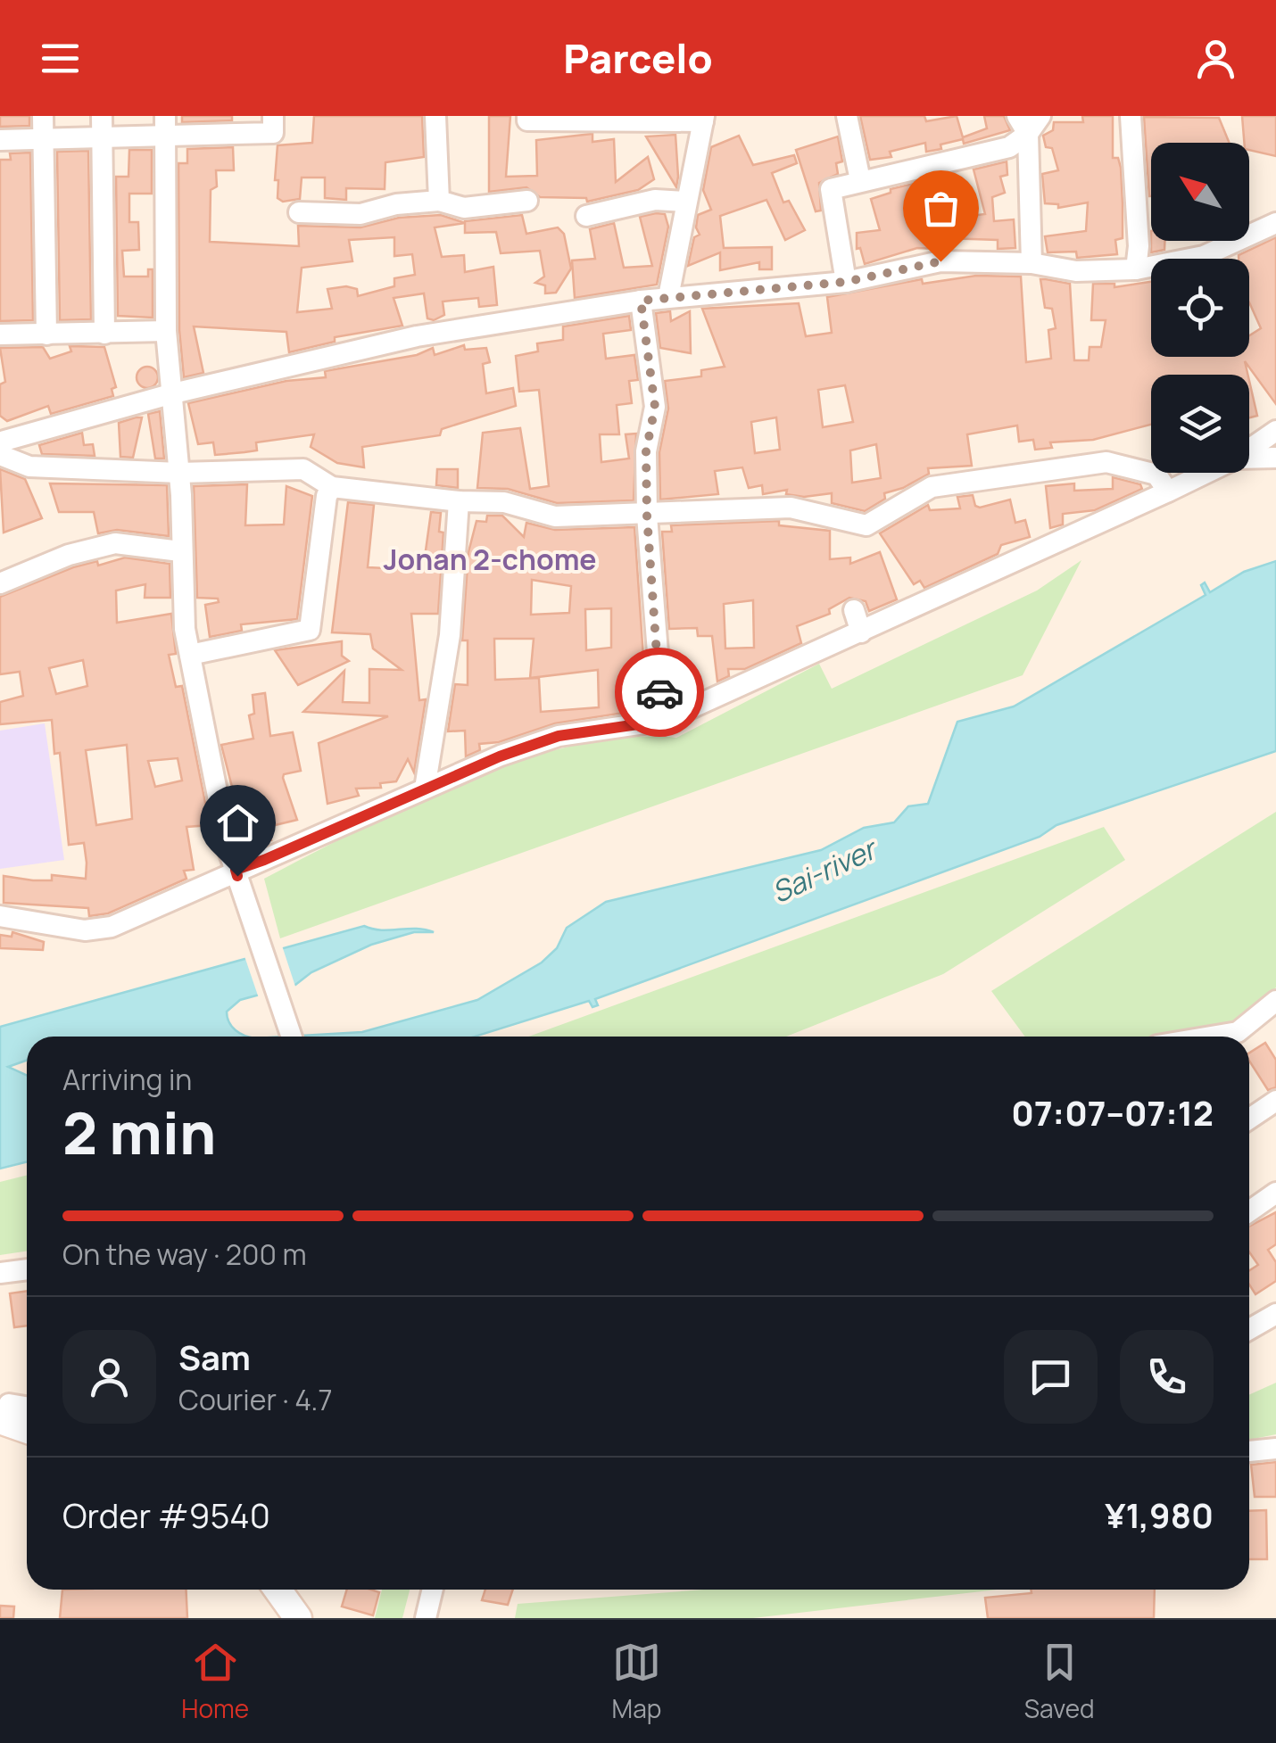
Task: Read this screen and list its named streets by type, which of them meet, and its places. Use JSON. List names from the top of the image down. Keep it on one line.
{"districts":["Jonan 2-chome"],"water":["Sai-river"],"north":"top left","page":{"header":"Parcelo","heading":["2 min","Arriving in","07:07–07:12"],"panel":["Sam","Courier · 4.7","Order #9540","¥1,980"],"bar":"On the way · 200 m","tabs":["Home","Map","Saved"]}}
